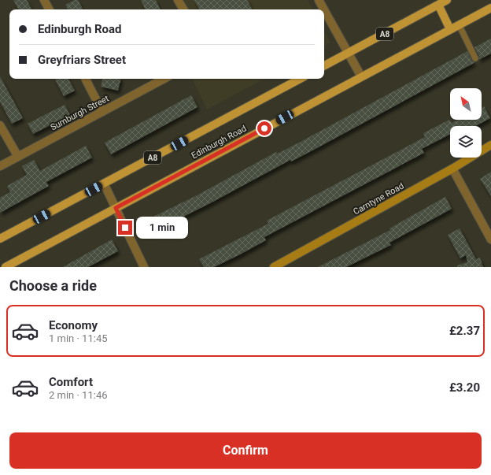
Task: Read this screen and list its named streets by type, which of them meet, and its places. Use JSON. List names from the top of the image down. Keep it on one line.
{"streets":{"main road":["A8","Edinburgh Road"],"street":["Sumburgh Street","Carntyne Road"]},"north":"top left","page":{"banner":["Edinburgh Road","Greyfriars Street"],"bubble":"1 min","heading":"Choose a ride","list":[{"name":"Economy","note":"1 min · 11:45","value":"£2.37"},{"name":"Comfort","note":"2 min · 11:46","value":"£3.20"}],"buttons":"Confirm"}}
